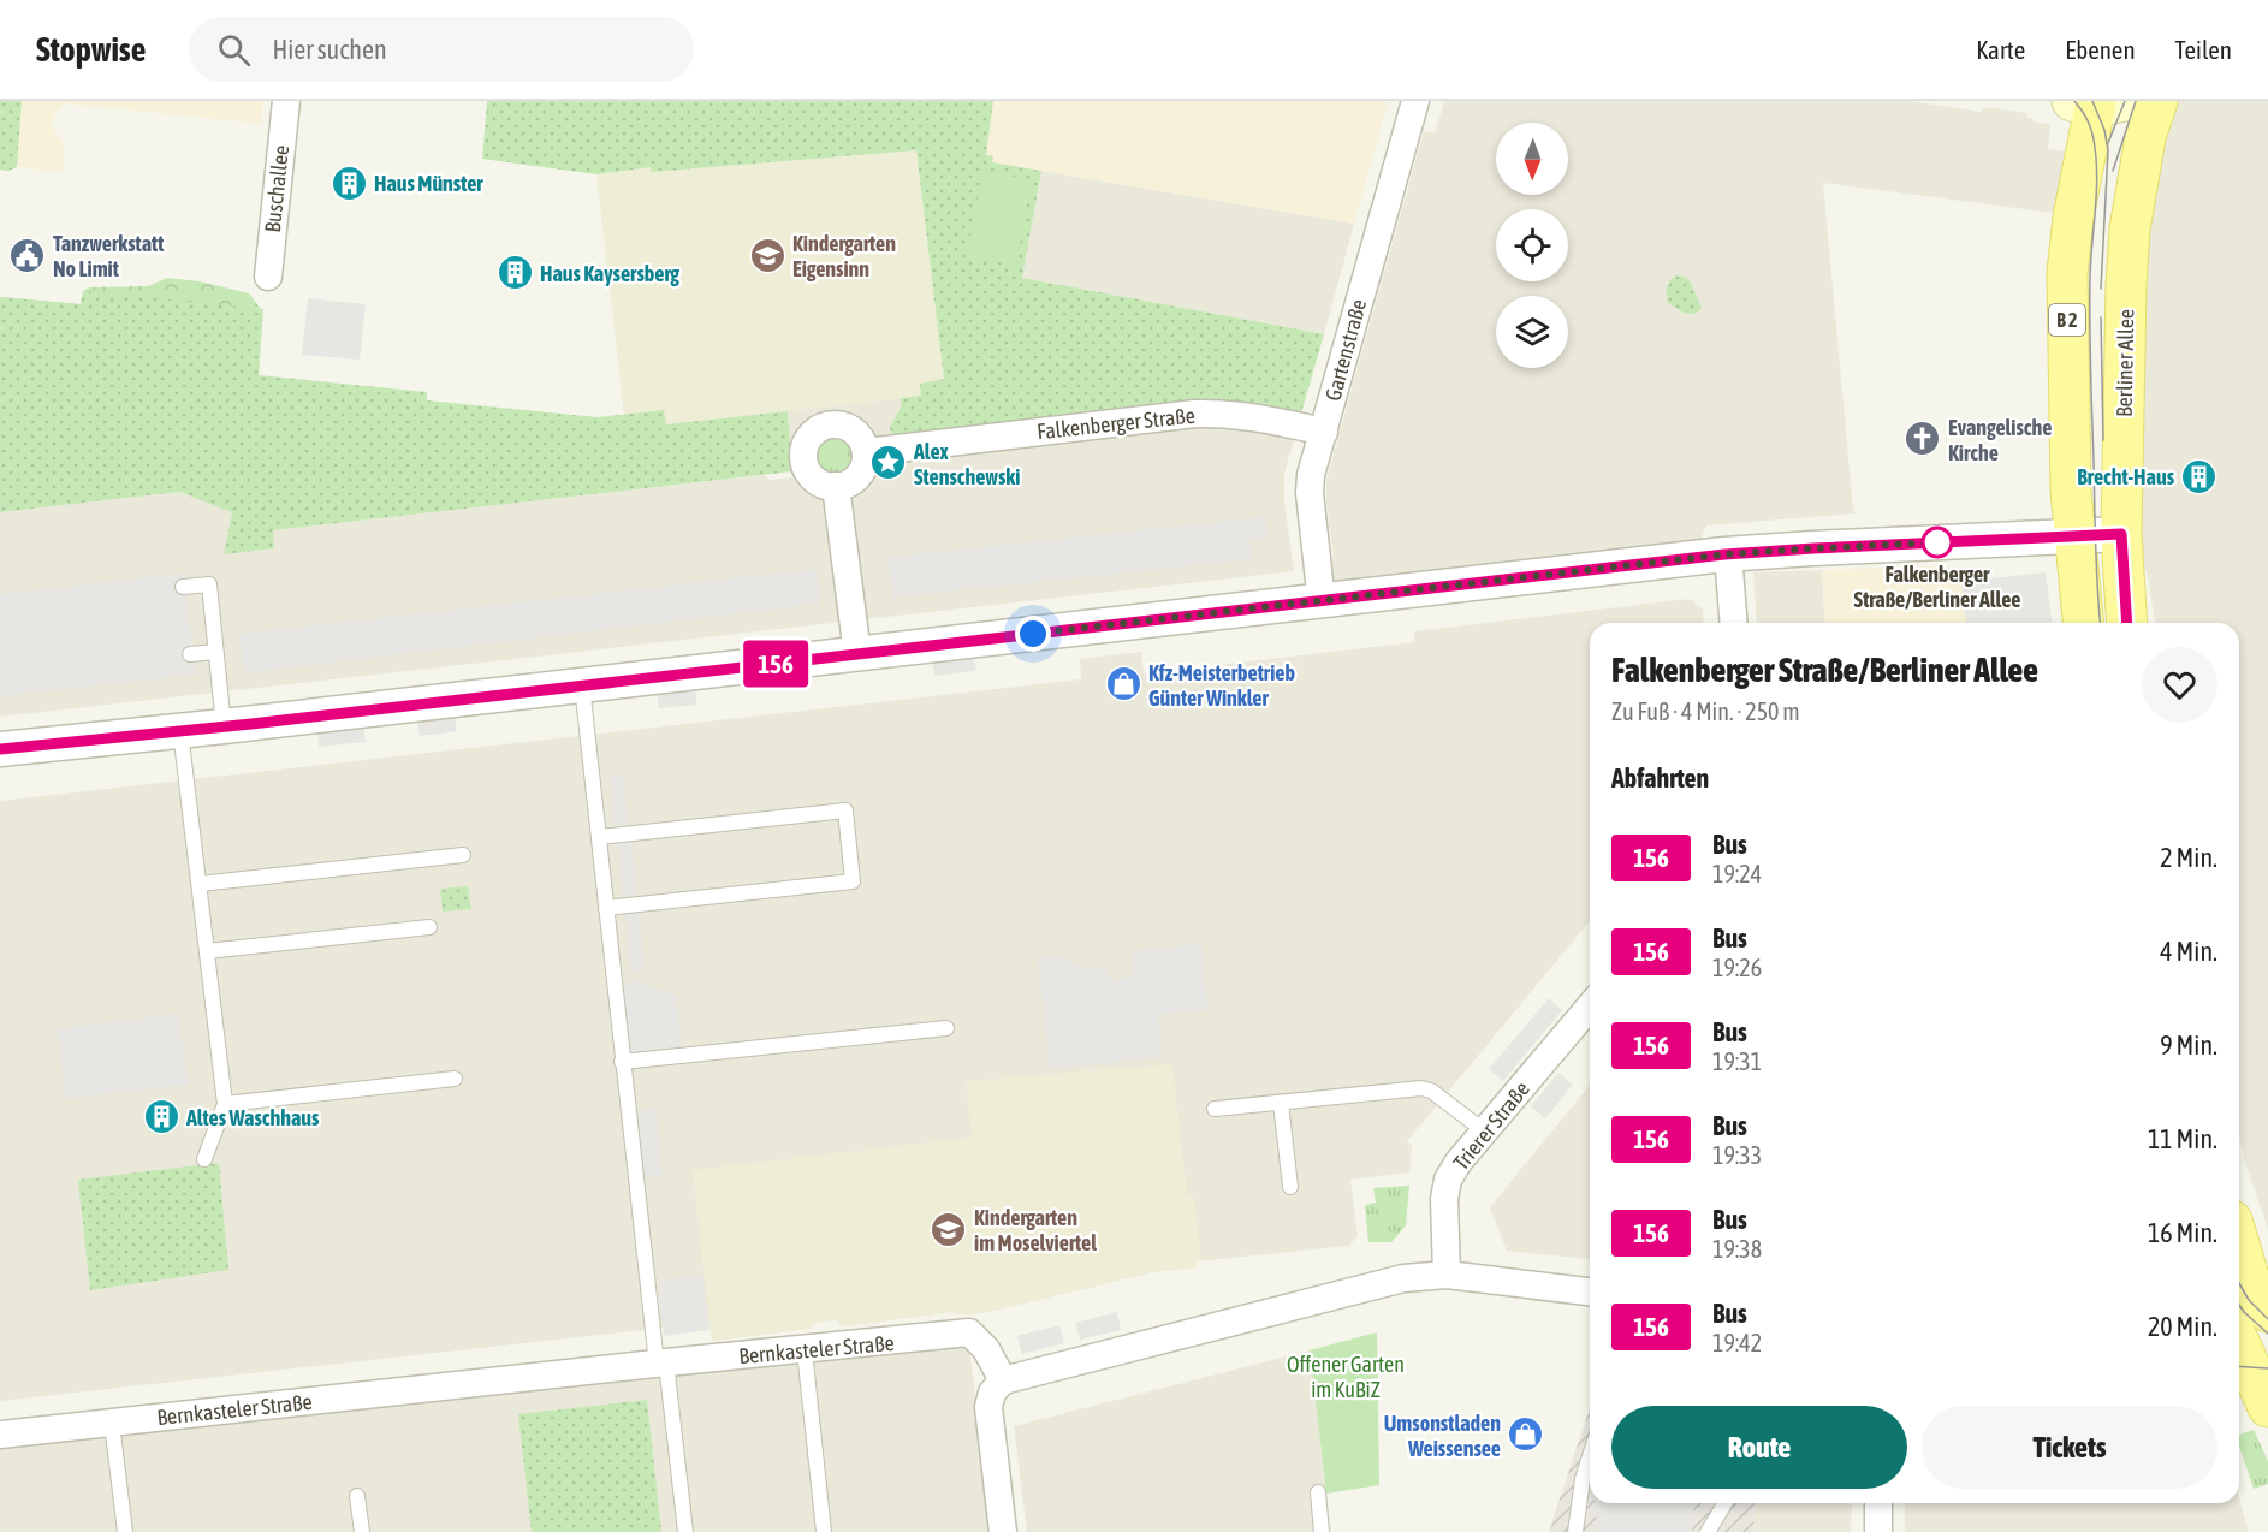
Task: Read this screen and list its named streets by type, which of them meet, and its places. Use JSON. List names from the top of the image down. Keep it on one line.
{"streets":{"main road":["B 2","Berliner Allee"],"street":["Buschallee","Gartenstraße","Falkenberger Straße","Trierer Straße","Bernkasteler Straße"]},"crossings":[["Gartenstraße","Falkenberger Straße"]],"parks":["Offener Garten im KuBiZ"],"places":{"building":["Haus Münster","Haus Kaysersberg","Brecht-Haus","Altes Waschhaus"],"public building":["Tanzwerkstatt No Limit"],"school or university":["Kindergarten Eigensinn","Kindergarten im Moselviertel"],"church":["Evangelische Kirche"],"place":["Alex Stenschewski"],"other":["Falkenberger Straße/Berliner Allee"],"shop":["Kfz-Meisterbetrieb Günter Winkler","Umsonstladen Weissensee"]},"lines":["bus line 156"],"north":"bottom","page":{"header":"Stopwise","search":"Hier suchen","nav":["Karte","Ebenen","Teilen"],"on_map":"156","heading":[["Falkenberger Straße/Berliner Allee","Zu Fuß · 4 Min. · 250 m"],"Abfahrten"],"list":[{"mark":"156","name":"Bus","note":"19:24","value":"2 Min."},{"mark":"156","name":"Bus","note":"19:26","value":"4 Min."},{"mark":"156","name":"Bus","note":"19:31","value":"9 Min."},{"mark":"156","name":"Bus","note":"19:33","value":"11 Min."},{"mark":"156","name":"Bus","note":"19:38","value":"16 Min."},{"mark":"156","name":"Bus","note":"19:42","value":"20 Min."}],"buttons":["Route","Tickets"]}}
